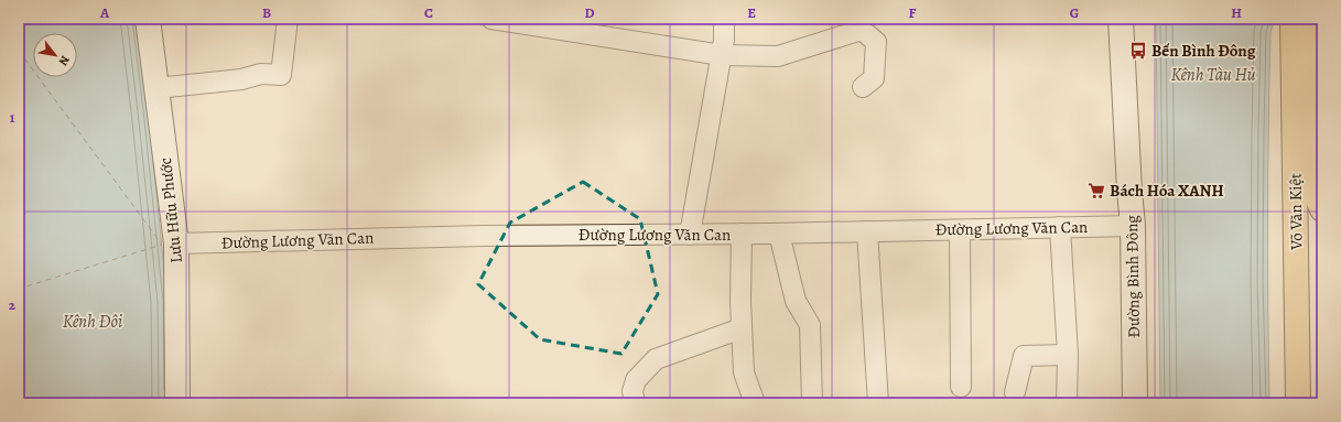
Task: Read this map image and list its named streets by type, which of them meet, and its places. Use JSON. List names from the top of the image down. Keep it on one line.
{"streets":{"main road":["Võ Văn Kiệt"],"street":["Lưu Hữu Phước","Đường Lương Văn Can","Đường Bình Đông"]},"crossings":[["Lưu Hữu Phước","Đường Lương Văn Can"],["Đường Lương Văn Can","Đường Bình Đông"]],"water":["Kênh Tàu Hủ","Kênh Đôi"],"places":{"bus stop":["Bến Bình Đông"],"supermarket":["Bách Hóa XANH"]},"north":"bottom right","grid":{"columns":["A","B","C","D","E","F","G","H"],"rows":["1","2"]}}
